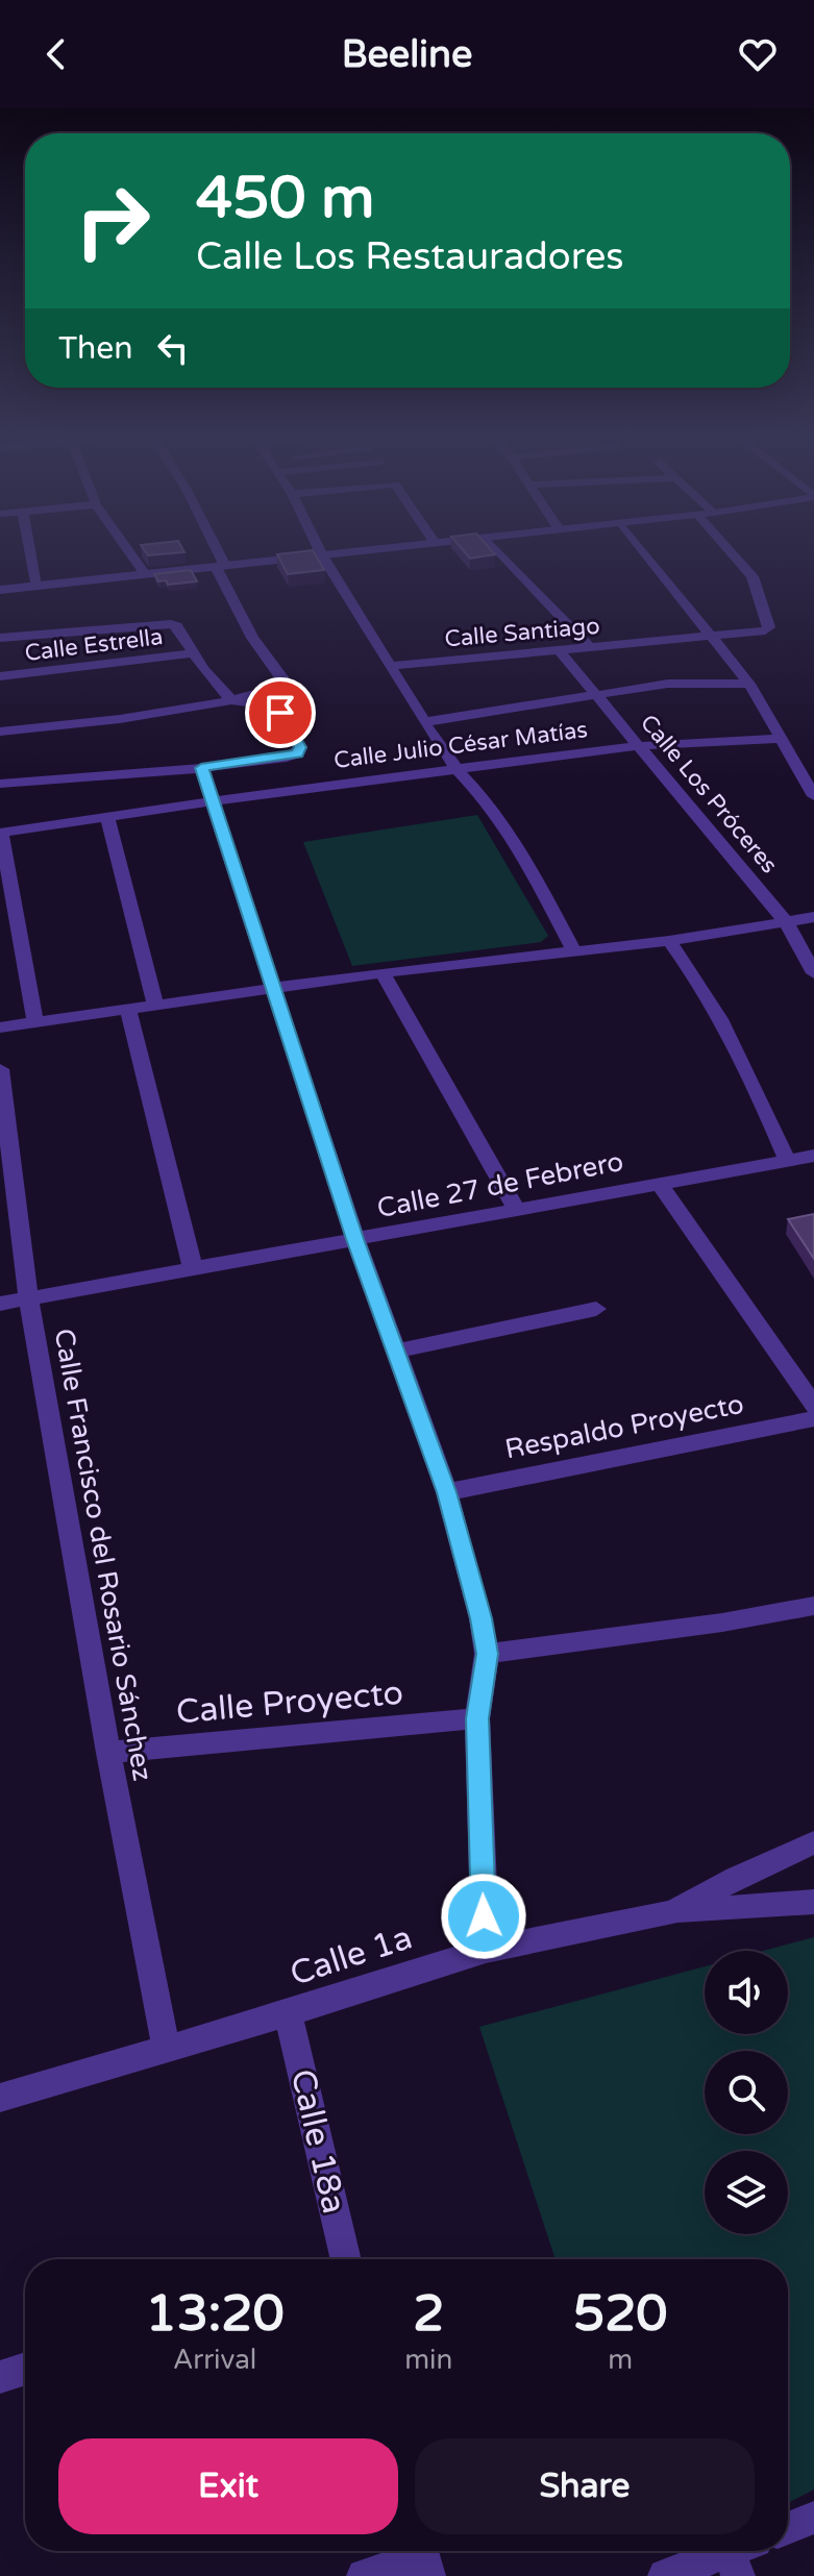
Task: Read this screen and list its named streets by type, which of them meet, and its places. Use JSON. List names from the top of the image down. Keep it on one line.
{"streets":{"street":["Calle Santiago","Calle Estrella","Calle Julio César Matías","Calle Los Próceres","Calle 27 de Febrero","Respaldo Proyecto","Calle Francisco del Rosario Sánchez","Calle Proyecto","Calle 1a","Calle 18a"]},"crossings":[["Calle Santiago","Calle Los Próceres"],["Calle Julio César Matías","Calle Los Próceres"],["Calle 27 de Febrero","Calle Francisco del Rosario Sánchez"],["Calle Francisco del Rosario Sánchez","Calle Proyecto"],["Calle Francisco del Rosario Sánchez","Calle 1a"],["Calle 1a","Calle 18a"]],"page":{"header":"Beeline","turn":["450 m","Calle Los Restauradores"],"then":"Then","eta":["13:20","Arrival","2","min","520","m"],"buttons":["Exit","Share"]}}
